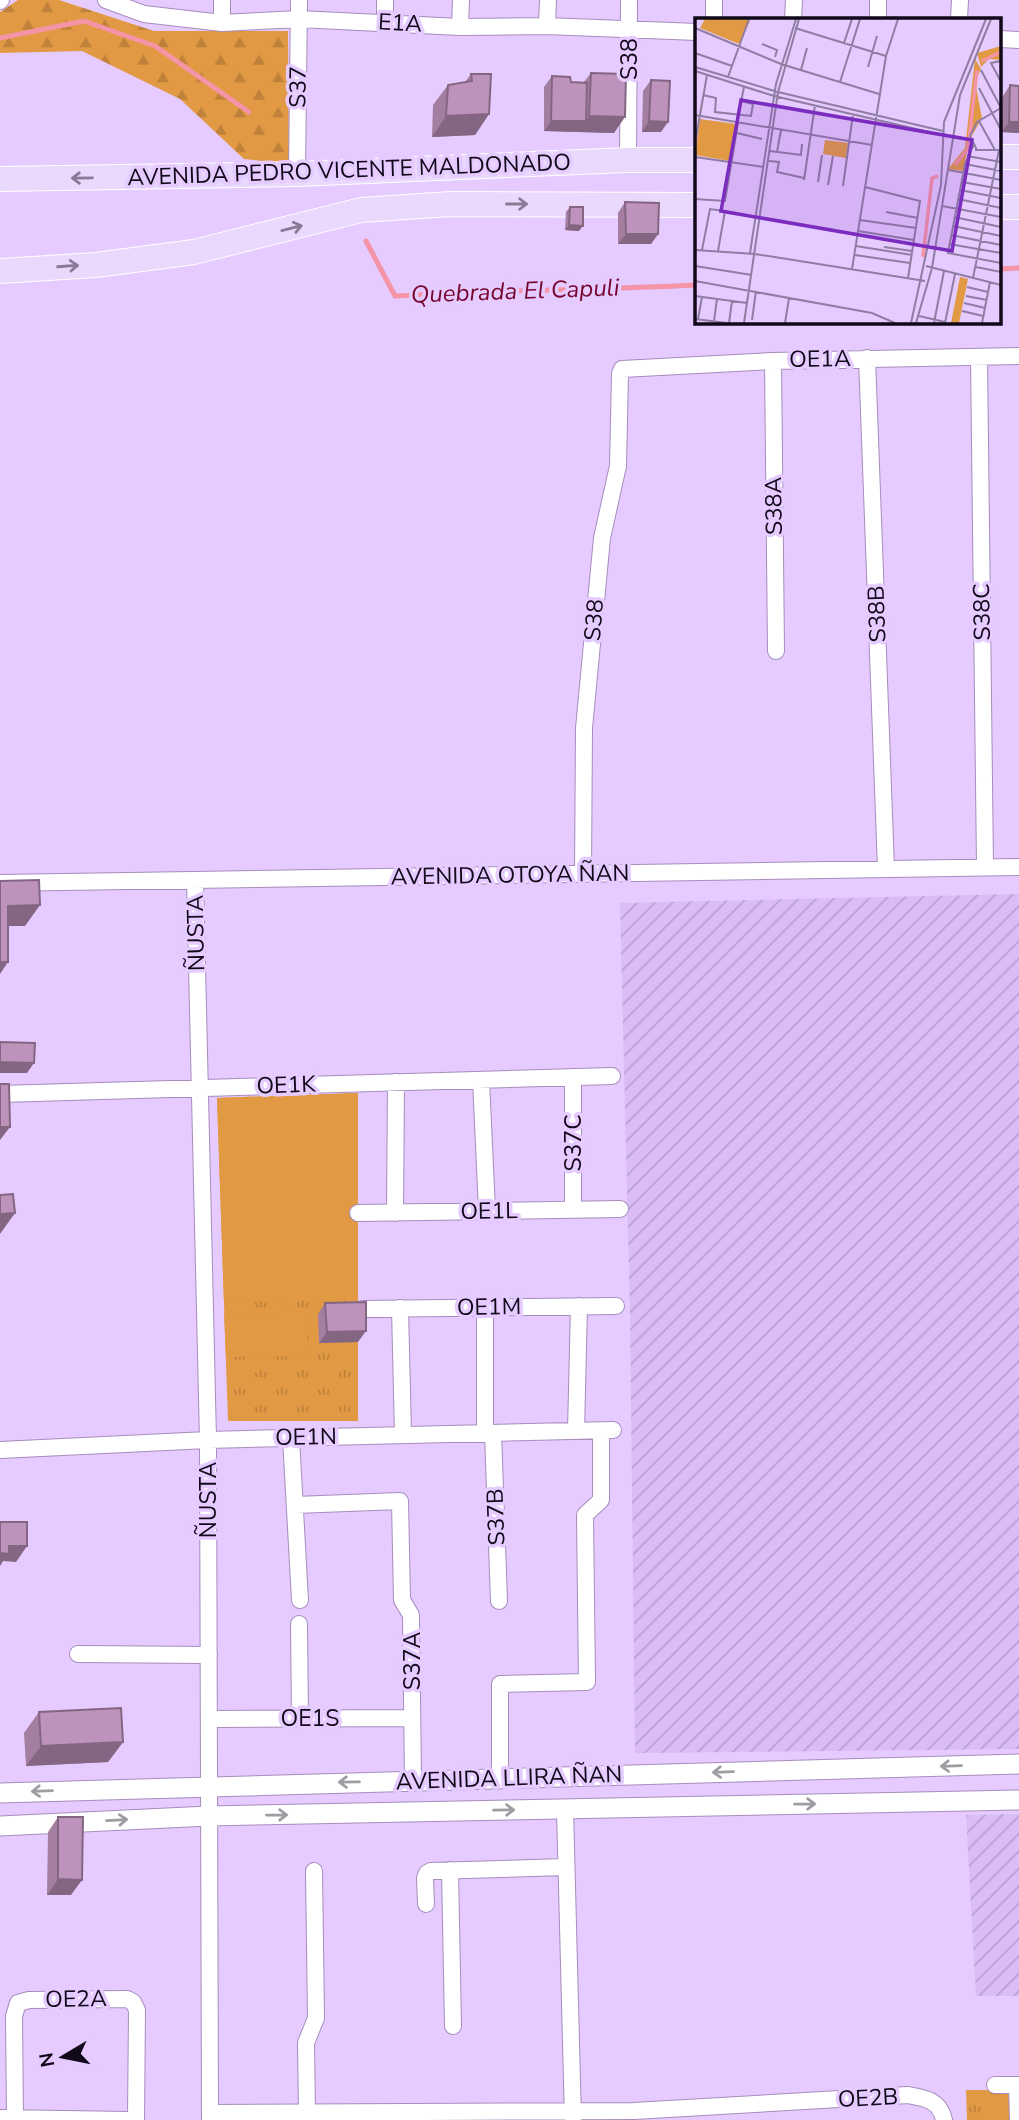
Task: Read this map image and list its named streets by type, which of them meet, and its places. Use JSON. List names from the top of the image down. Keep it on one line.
{"streets":{"main road":["AVENIDA PEDRO VICENTE MALDONADO"],"street":["E1A","S38","S37","OE1A","S38A","S38C","S38B","AVENIDA OTOYA ÑAN","ÑUSTA","OE1K","S37C","OE1L","OE1M","OE1N","S37B","S37A","OE1S","AVENIDA LLIRA ÑAN","OE2A","OE2B"]},"crossings":[["E1A","S38"],["E1A","S37"],["S38","AVENIDA PEDRO VICENTE MALDONADO"],["S38","OE1A"],["S38","AVENIDA OTOYA ÑAN"],["S37","AVENIDA PEDRO VICENTE MALDONADO"],["OE1A","S38A"],["OE1A","S38C"],["OE1A","S38B"],["S38C","AVENIDA OTOYA ÑAN"],["S38B","AVENIDA OTOYA ÑAN"],["AVENIDA OTOYA ÑAN","ÑUSTA"],["ÑUSTA","OE1K"],["ÑUSTA","OE1N"],["ÑUSTA","OE1S"],["ÑUSTA","AVENIDA LLIRA ÑAN"],["ÑUSTA","OE2B"],["OE1K","S37C"],["S37C","OE1L"],["OE1M","S37B"],["OE1N","S37B"],["OE1N","AVENIDA LLIRA ÑAN"],["S37A","OE1S"],["S37A","AVENIDA LLIRA ÑAN"]],"water":["Quebrada El Capuli"],"north":"left"}
